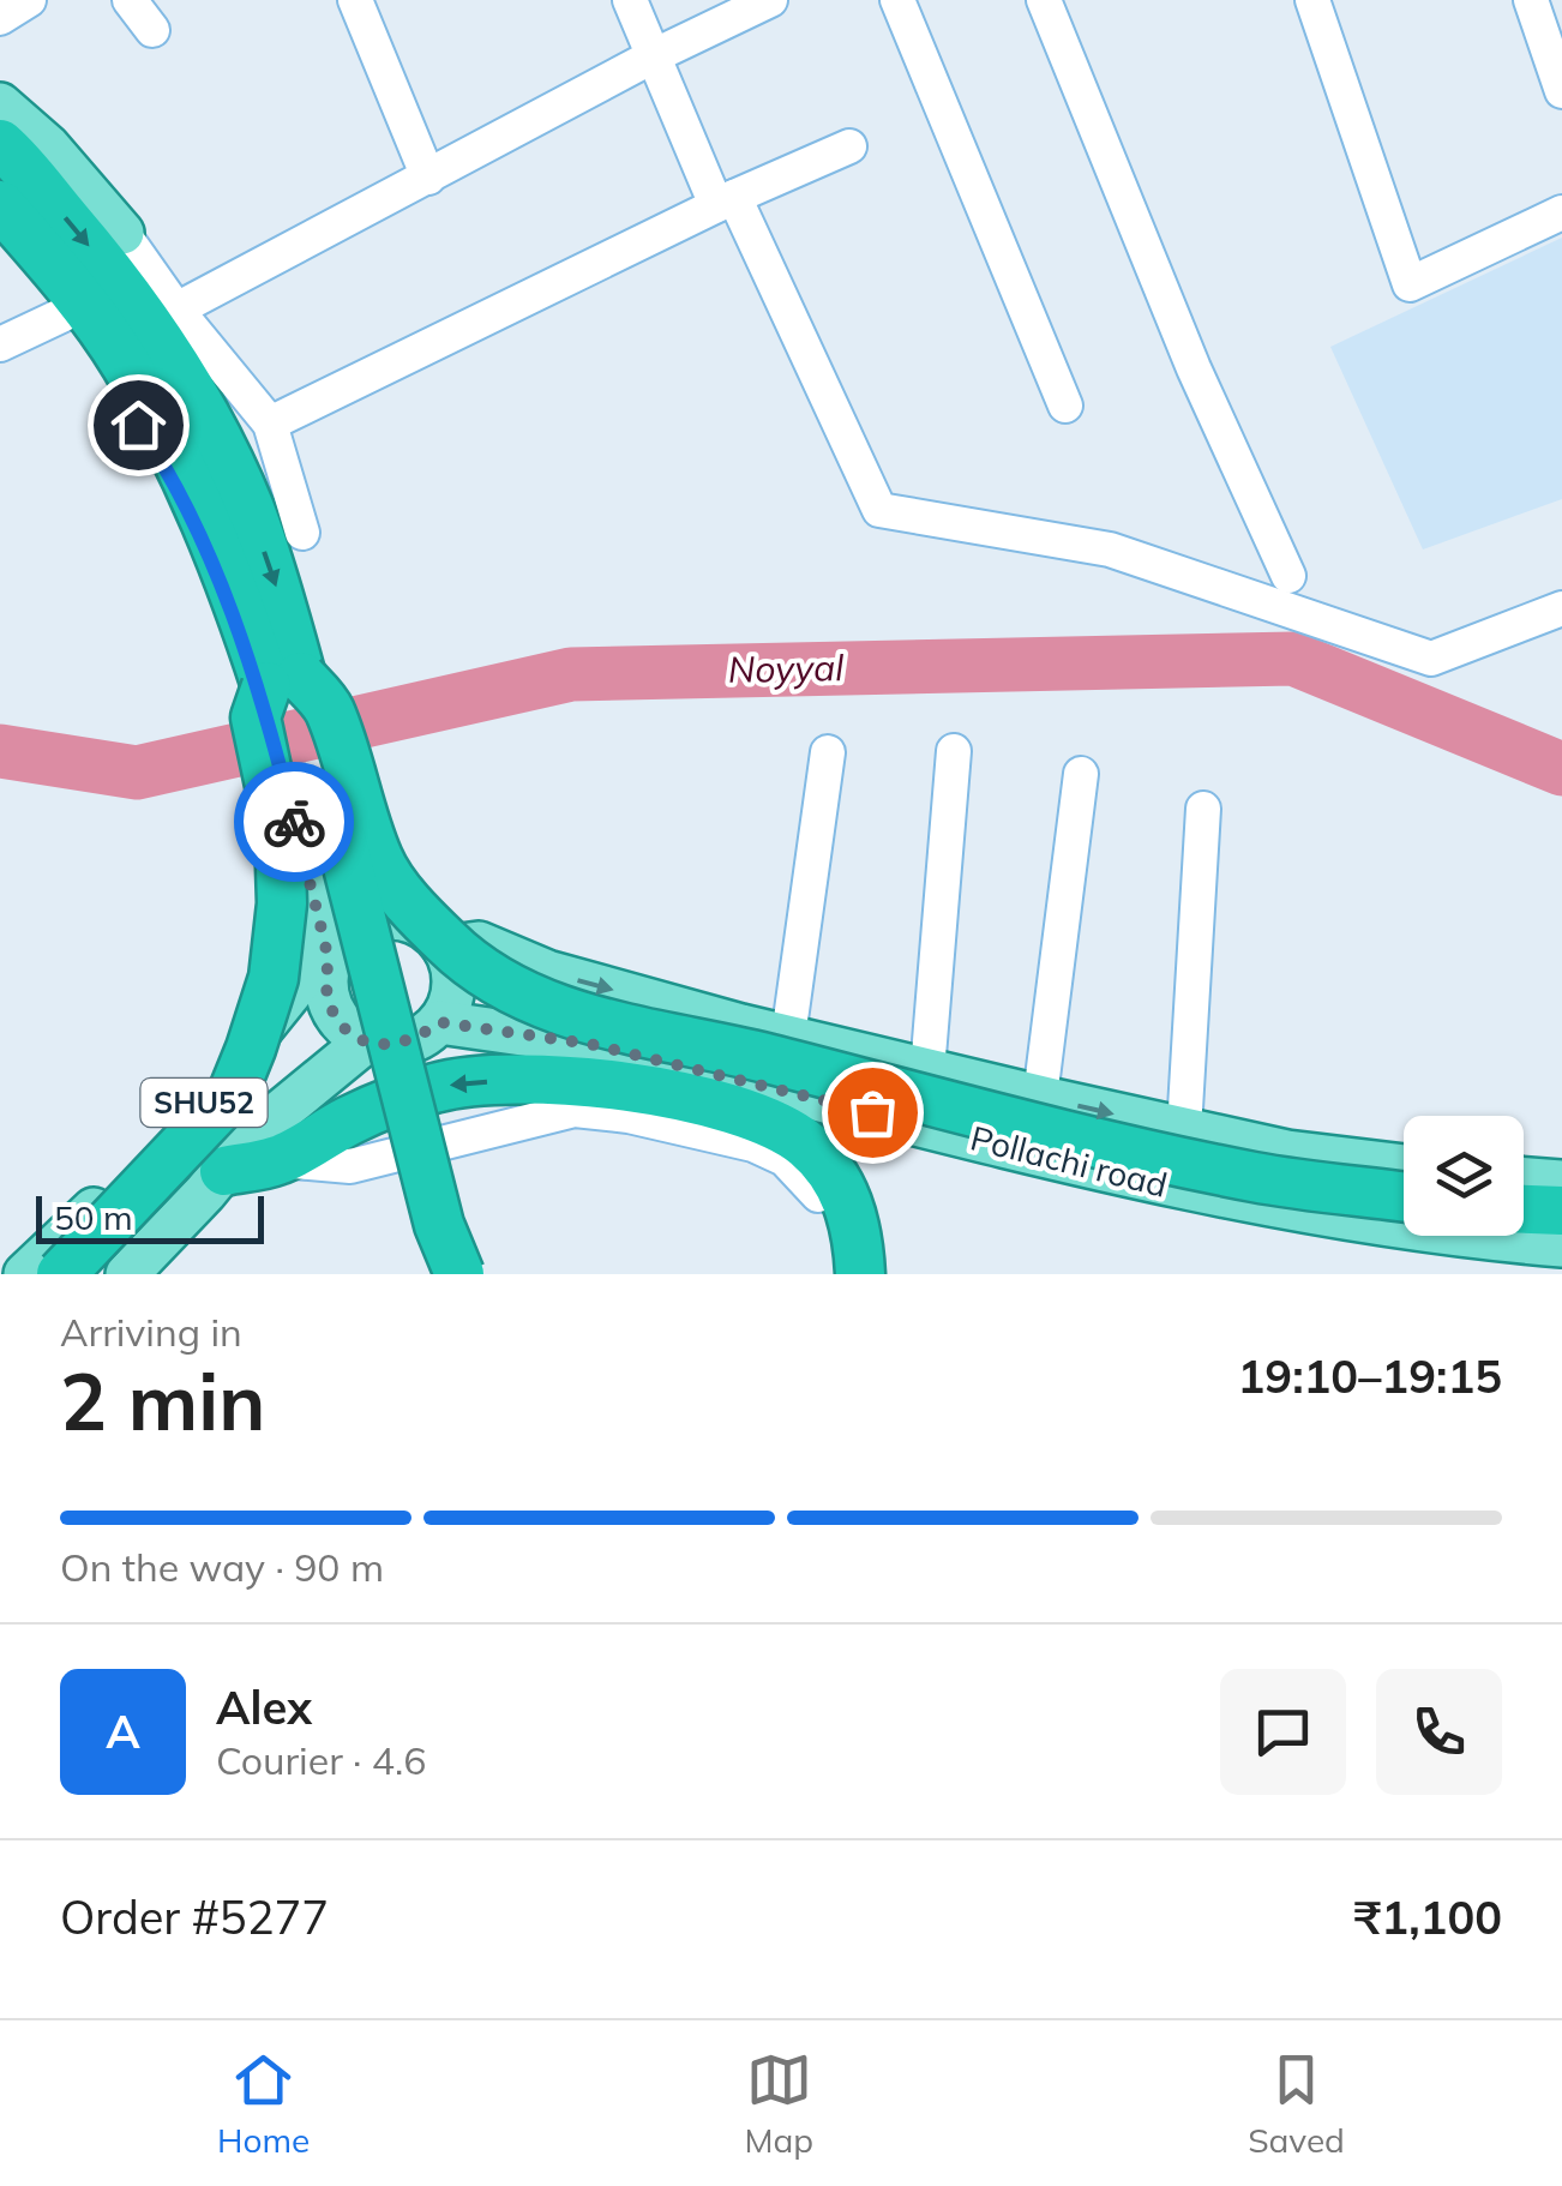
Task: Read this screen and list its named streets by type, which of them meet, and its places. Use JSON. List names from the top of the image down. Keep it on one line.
{"streets":{"main road":["SHU52","Pollachi road"]},"crossings":[["SHU52","Pollachi road"]],"water":["Noyyal"],"scale_bar":"50 m","page":{"scale":"50 m","heading":["2 min","Arriving in","19:10–19:15"],"panel":["Alex","Courier · 4.6","Order #5277","₹1,100"],"bar":"On the way · 90 m","round":"A","tabs":["Home","Map","Saved"]}}
